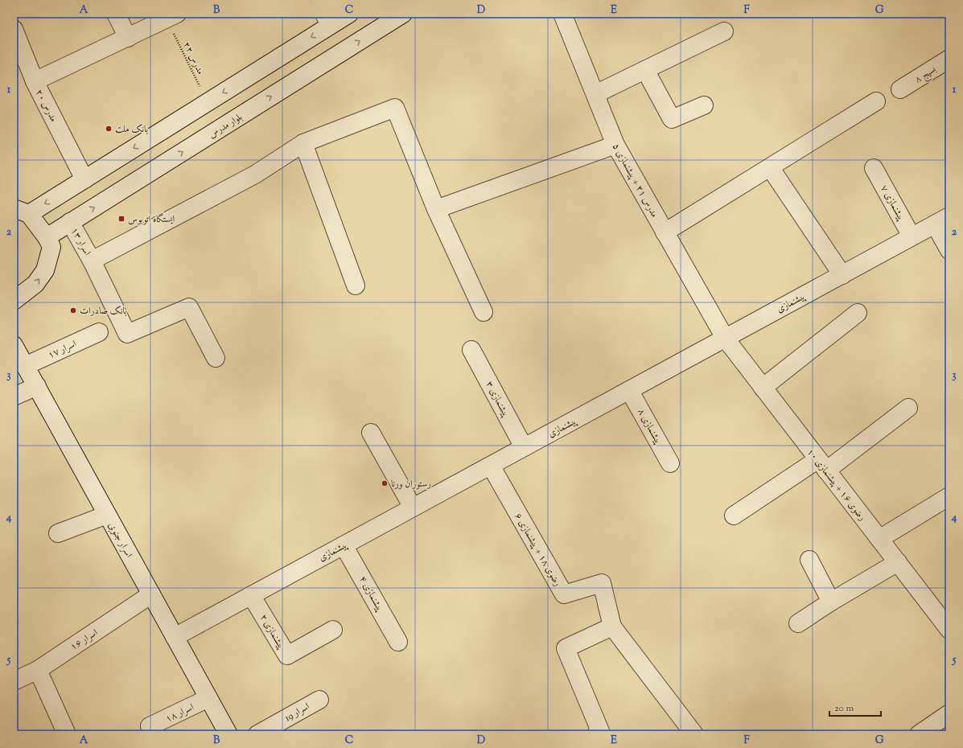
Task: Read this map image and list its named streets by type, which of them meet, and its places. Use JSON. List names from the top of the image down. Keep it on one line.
{"streets":{"street":["بسیج ۸","مدرس ۲۰","بلوار مدرس","مدرس ۲۱ + پیشنمازی ۵","پیشنمازی ۷","اسرار ۱۳","پیشنمازی","اسرار ۱۷","پیشنمازی ۳","پیشنمازی ۸","رضوی ۱۶ + پیشنمازی ۱۰","اسرار جنوبی","رضوی ۱۸ + پیشنمازی ۶","پیشنمازی ۴","پیشنمازی ۲","اسرار ۱۶","اسرار 19","اسرار ۱۸"],"path":["مدرس ۲۲"]},"crossings":[["بلوار مدرس","اسرار ۱۳"],["مدرس ۲۱ + پیشنمازی ۵","پیشنمازی"],["مدرس ۲۱ + پیشنمازی ۵","رضوی ۱۶ + پیشنمازی ۱۰"],["پیشنمازی ۷","پیشنمازی"],["پیشنمازی","پیشنمازی ۳"],["پیشنمازی","پیشنمازی ۸"],["پیشنمازی","رضوی ۱۶ + پیشنمازی ۱۰"],["پیشنمازی","اسرار جنوبی"],["پیشنمازی","رضوی ۱۸ + پیشنمازی ۶"],["پیشنمازی","پیشنمازی ۴"],["پیشنمازی","پیشنمازی ۲"],["اسرار ۱۷","اسرار جنوبی"],["اسرار جنوبی","اسرار ۱۶"],["اسرار جنوبی","اسرار ۱۸"]],"places":{"other":["بانک ملت","بانک صادرات","رستوران ورنا"],"transit":["ایستگاه اتوبوس"]},"scale_bar":"20 m","grid":{"columns":["A","B","C","D","E","F","G"],"rows":["1","2","3","4","5"]}}
